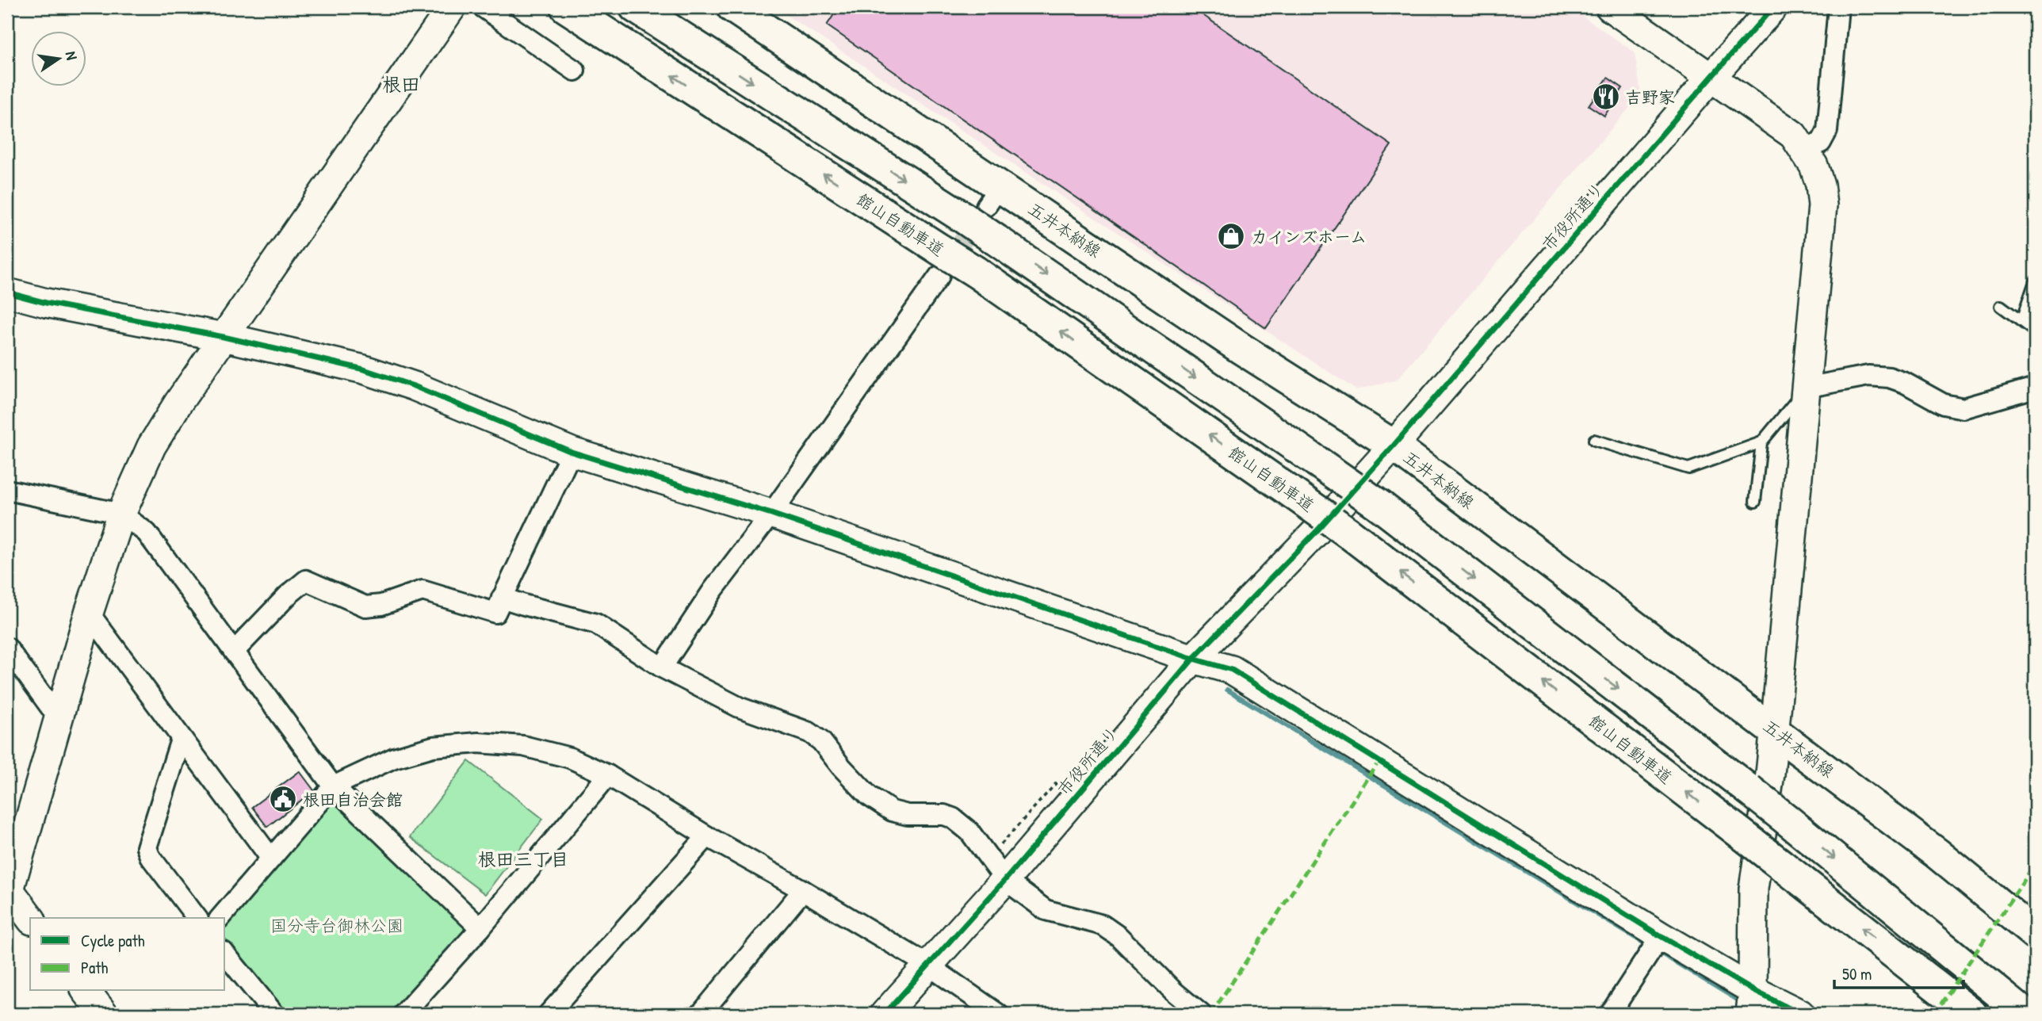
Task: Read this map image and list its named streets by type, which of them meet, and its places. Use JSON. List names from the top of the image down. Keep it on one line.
{"streets":{"main road":["館山自動車道","五井本納線"],"street":["市役所通り"]},"crossings":[["市役所通り","五井本納線"]],"districts":["根田","根田三丁目"],"parks":["国分寺台御林公園"],"places":{"restaurant":["吉野家"],"shop":["カインズホーム"],"public building":["根田自治会館"]},"legend":["Cycle path","Path"],"scale_bar":"50 m","north":"right"}
